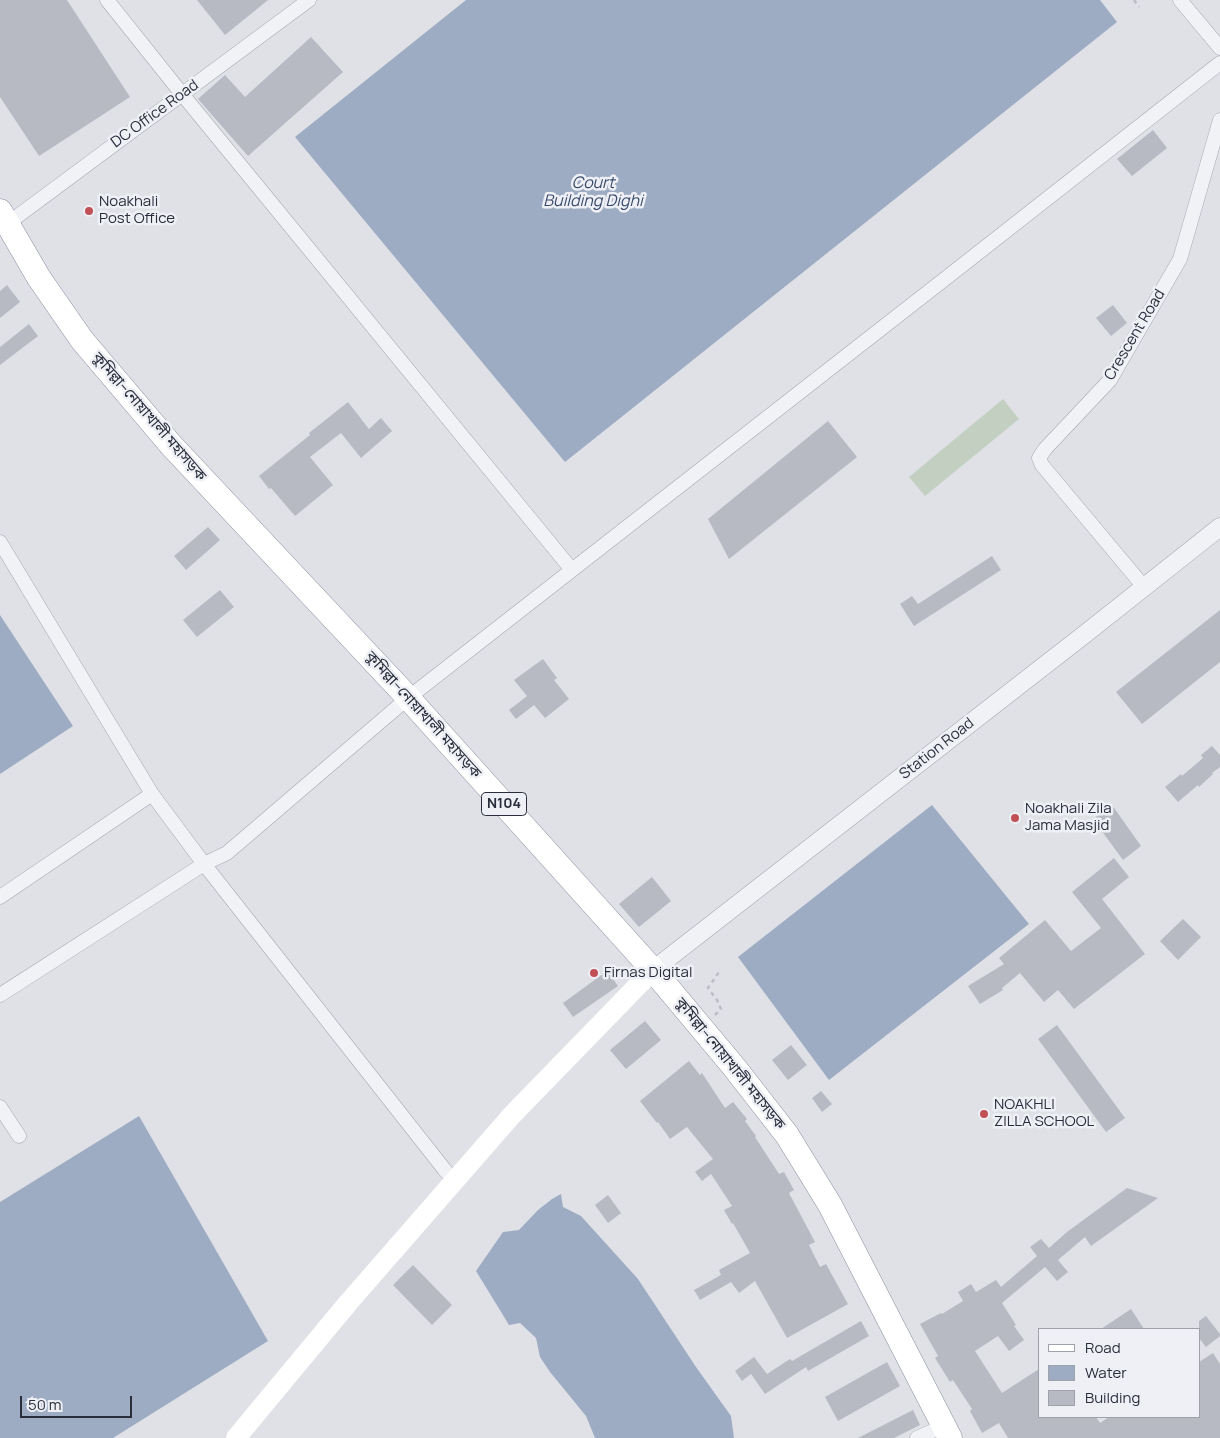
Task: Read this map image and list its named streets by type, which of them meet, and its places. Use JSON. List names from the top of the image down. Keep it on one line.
{"streets":{"highway":["কুমিল্লা–নোয়াখালী মহাসড়ক","N104"],"street":["DC Office Road","Crescent Road","Station Road"]},"crossings":[["DC Office Road","কুমিল্লা–নোয়াখালী মহাসড়ক"],["Crescent Road","Station Road"],["কুমিল্লা–নোয়াখালী মহাসড়ক","Station Road"]],"water":["Court Building Dighi"],"places":["Noakhali Post Office","Noakhali Zila Jama Masjid","Firnas Digital","NOAKHLI ZILLA SCHOOL"],"legend":["Road","Water","Building"],"scale_bar":"50 m"}
